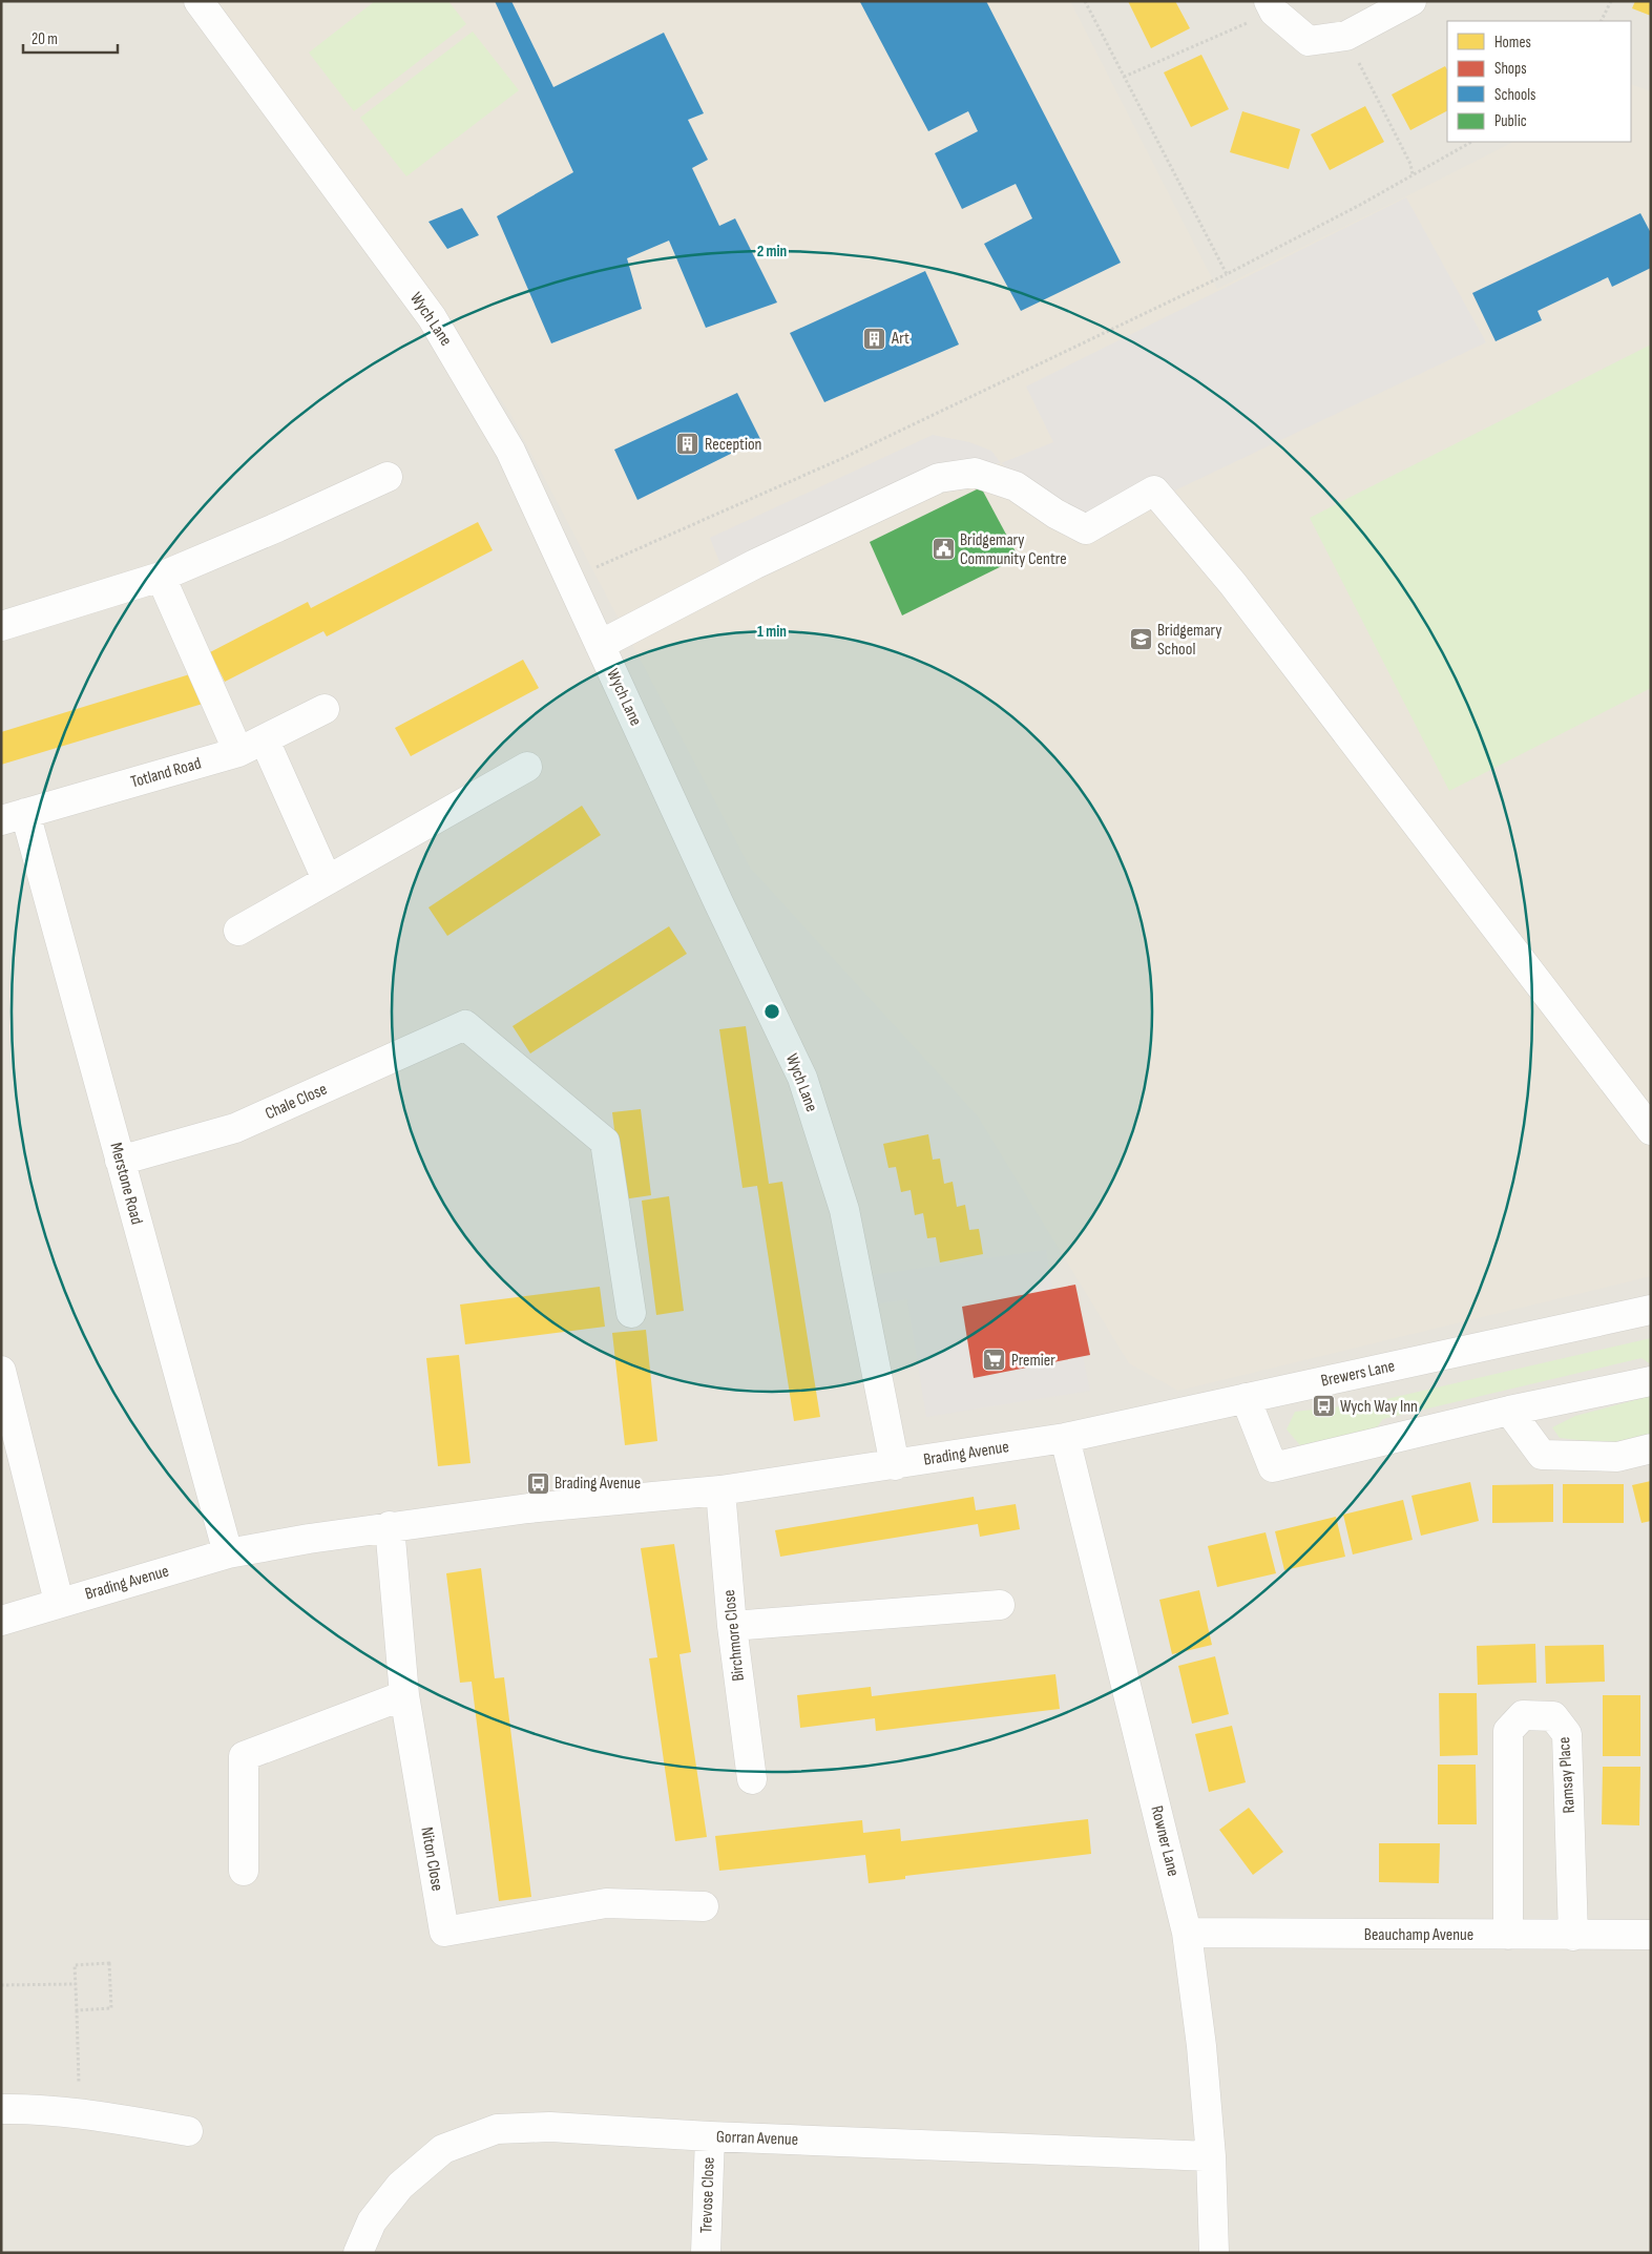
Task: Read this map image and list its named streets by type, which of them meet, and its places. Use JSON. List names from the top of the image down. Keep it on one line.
{"streets":{"street":["Wych Lane","Totland Road","Chale Close","Merstone Road","Brewers Lane","Brading Avenue","Birchmore Close","Ramsay Place","Rowner Lane","Niton Close","Beauchamp Avenue","Gorran Avenue","Trevose Close"]},"crossings":[["Wych Lane","Brading Avenue"],["Totland Road","Merstone Road"],["Chale Close","Merstone Road"],["Merstone Road","Brading Avenue"],["Brewers Lane","Brading Avenue"],["Brewers Lane","Rowner Lane"],["Brading Avenue","Birchmore Close"],["Brading Avenue","Rowner Lane"],["Brading Avenue","Niton Close"],["Ramsay Place","Beauchamp Avenue"],["Rowner Lane","Beauchamp Avenue"],["Rowner Lane","Gorran Avenue"],["Gorran Avenue","Trevose Close"]],"places":{"building":["Art","Reception"],"public building":["Bridgemary Community Centre"],"school or university":["Bridgemary School"],"supermarket":["Premier"],"bus stop":["Wych Way Inn","Brading Avenue"]},"legend":["Homes","Shops","Schools","Public"],"scale_bar":"20 m","rings":["2 min","1 min"]}
